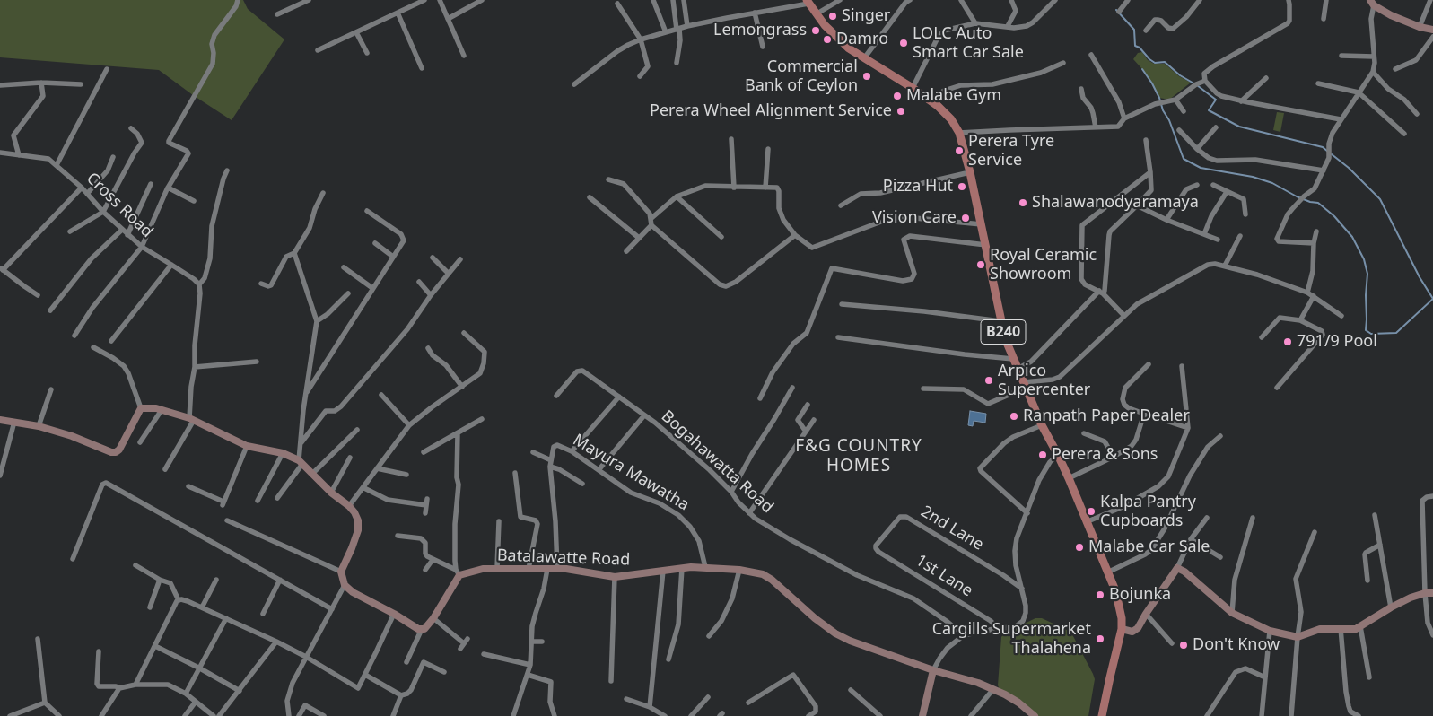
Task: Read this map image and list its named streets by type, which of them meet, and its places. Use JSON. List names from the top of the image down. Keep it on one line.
{"streets":{"main road":["B240"],"street":["Cross Road","Bogahawatta Road","Mayura Mawatha","2nd Lane","Batalawatte Road","1st Lane"]},"crossings":[["Mayura Mawatha","Batalawatte Road"],["2nd Lane","1st Lane"]],"districts":["F&G COUNTRY HOMES"],"places":["Singer","Lemongrass","Damro","LOLC Auto Smart Car Sale","Commercial Bank of Ceylon","Malabe Gym","Perera Wheel Alignment Service","Perera Tyre Service","Pizza Hut","Shalawanodyaramaya","Vision Care","Royal Ceramic Showroom","791/9 Pool","Arpico Supercenter","Ranpath Paper Dealer","Perera & Sons","Kalpa Pantry Cupboards","Malabe Car Sale","Bojunka","Cargills Supermarket Thalahena","Don't Know"]}
